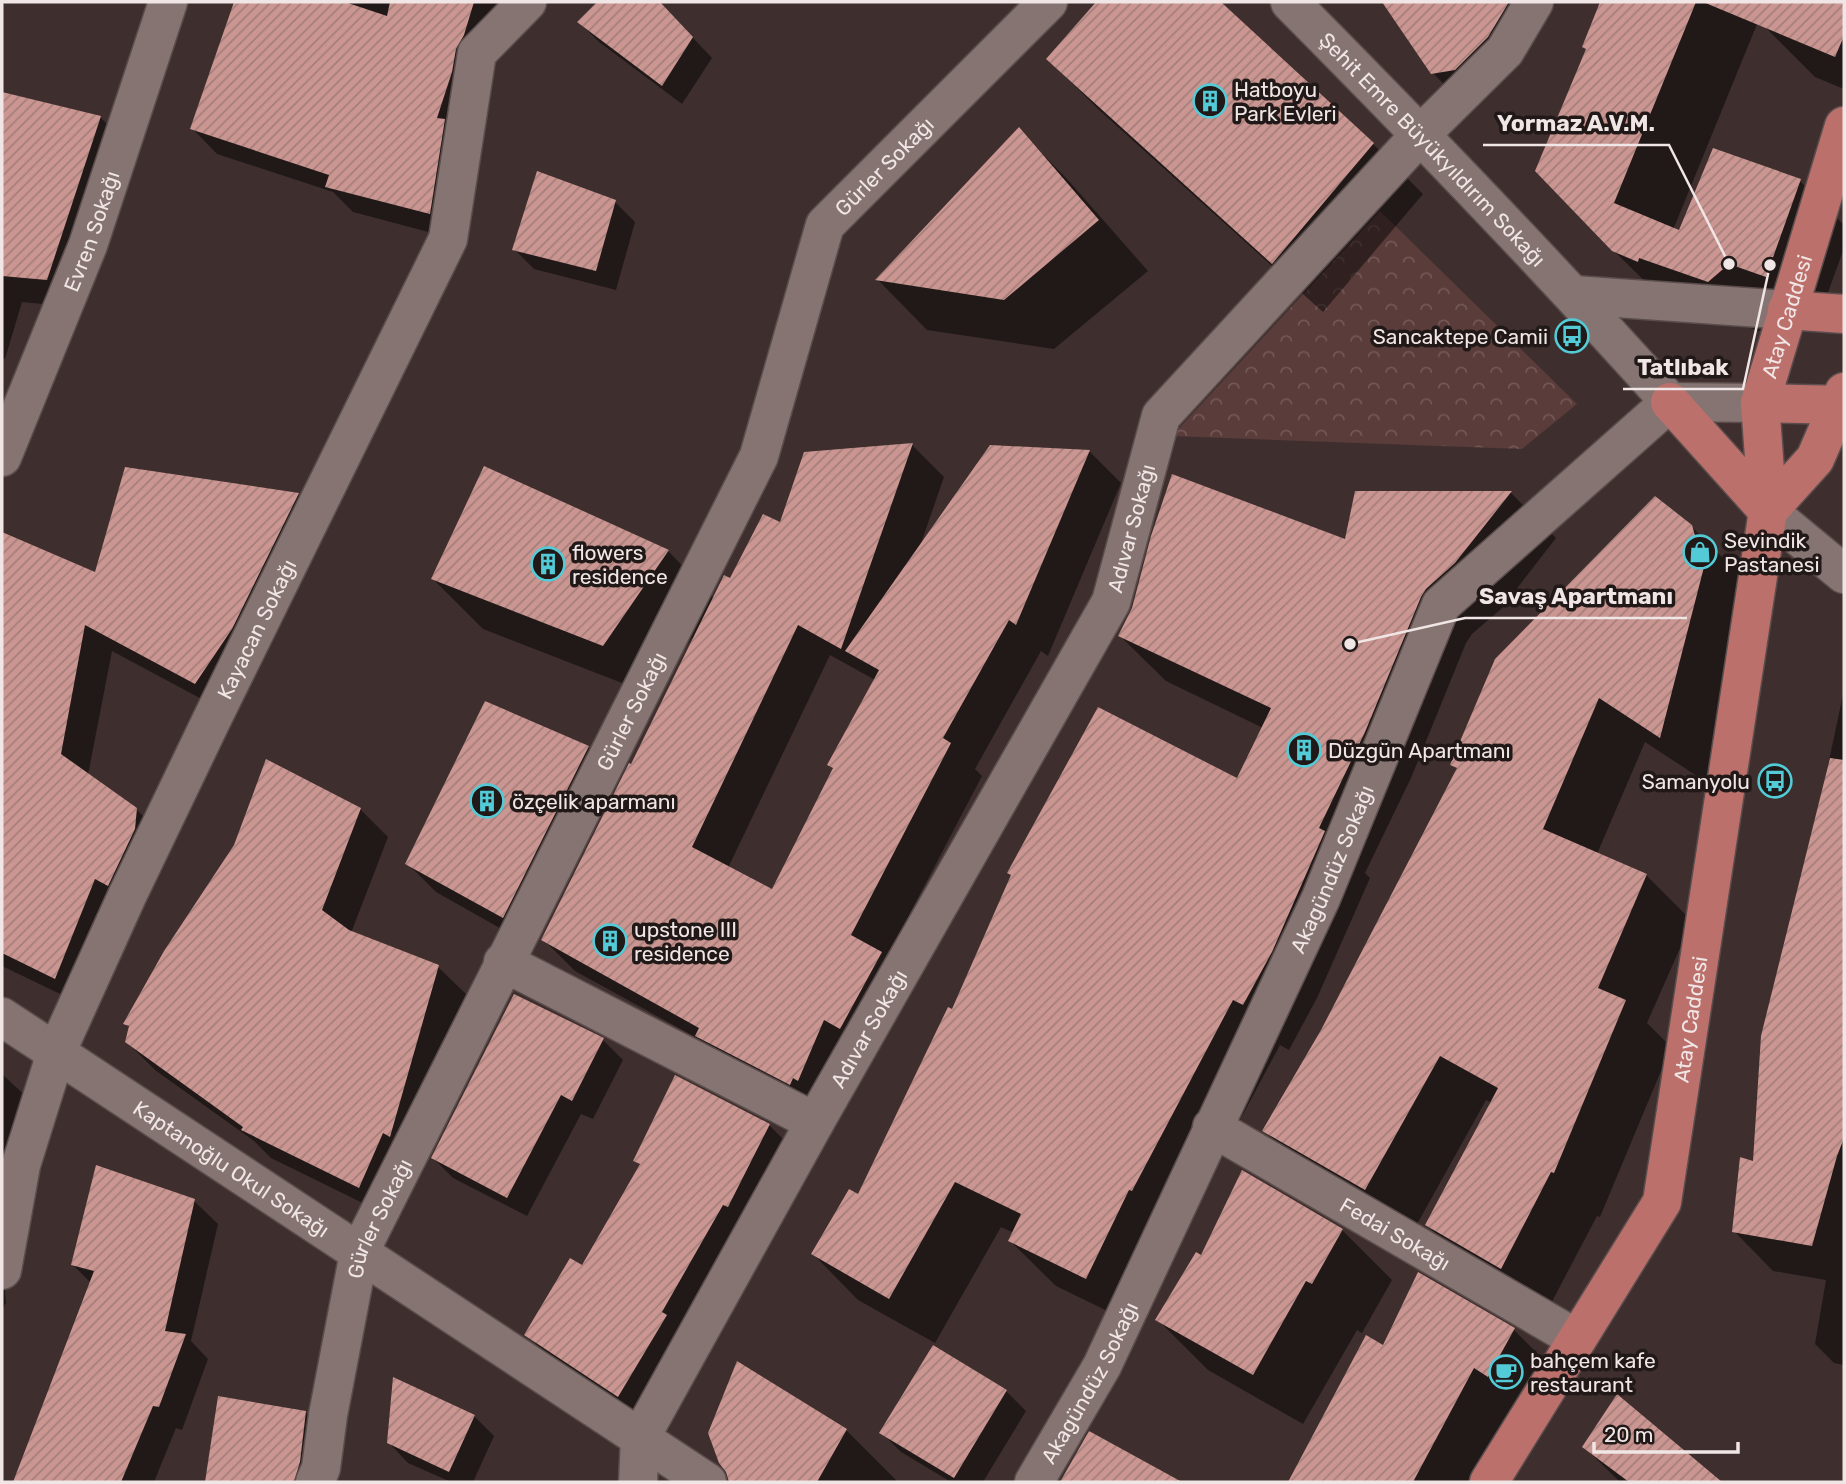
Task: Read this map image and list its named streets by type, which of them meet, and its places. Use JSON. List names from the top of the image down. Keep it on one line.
{"streets":{"main road":["Atay Caddesi"],"street":["Şehit Emre Büyükyıldırım Sokağı","Gürler Sokağı","Evren Sokağı","Adıvar Sokağı","Kayacan Sokağı","Akagündüz Sokağı","Kaptanoğlu Okul Sokağı","Fedai Sokağı"]},"crossings":[["Şehit Emre Büyükyıldırım Sokağı","Adıvar Sokağı"],["Şehit Emre Büyükyıldırım Sokağı","Akagündüz Sokağı"],["Gürler Sokağı","Kaptanoğlu Okul Sokağı"],["Atay Caddesi","Fedai Sokağı"],["Adıvar Sokağı","Kaptanoğlu Okul Sokağı"],["Kayacan Sokağı","Kaptanoğlu Okul Sokağı"],["Akagündüz Sokağı","Fedai Sokağı"]],"places":{"building":["Hatboyu Park Evleri","flowers residence","Düzgün Apartmanı","özçelik aparmanı","upstone III residence"],"other":["Yormaz A.V.M.","Tatlıbak","Savaş Apartmanı"],"bus stop":["Sancaktepe Camii","Samanyolu"],"shop":["Sevindik Pastanesi"],"cafe":["bahçem kafe restaurant"]},"scale_bar":"20 m"}
